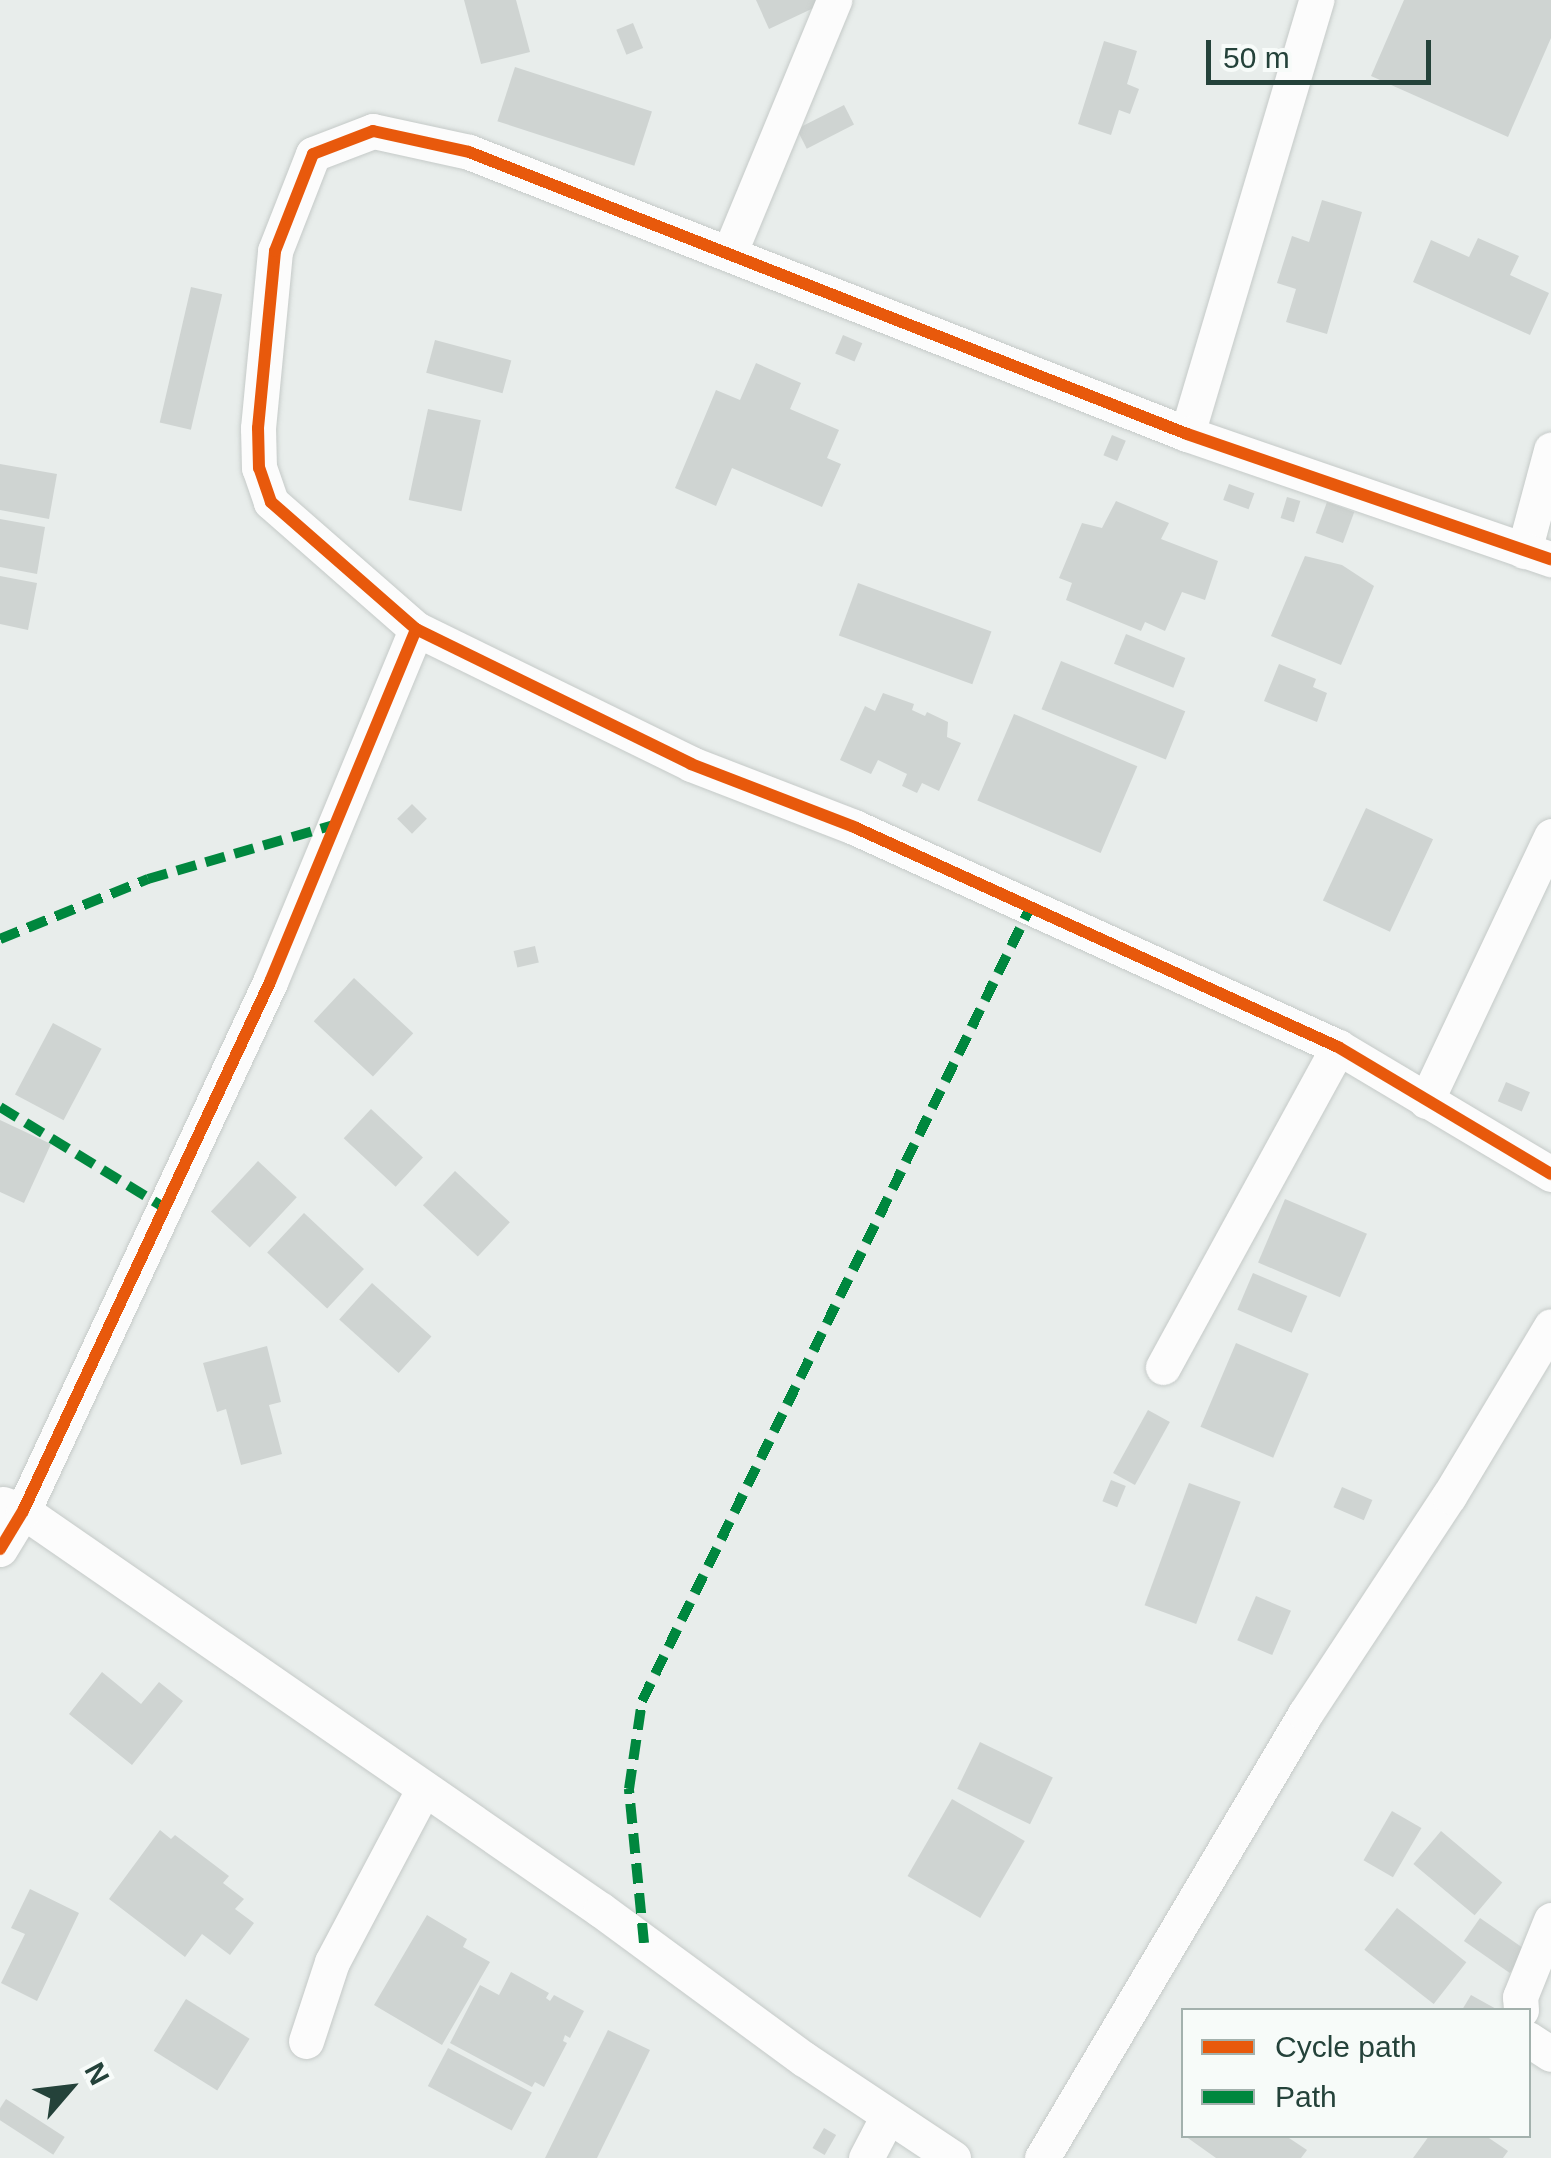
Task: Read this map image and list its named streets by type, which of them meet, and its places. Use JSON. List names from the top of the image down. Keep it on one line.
{"legend":["Cycle path","Path"],"scale_bar":"50 m","north":"top right"}
